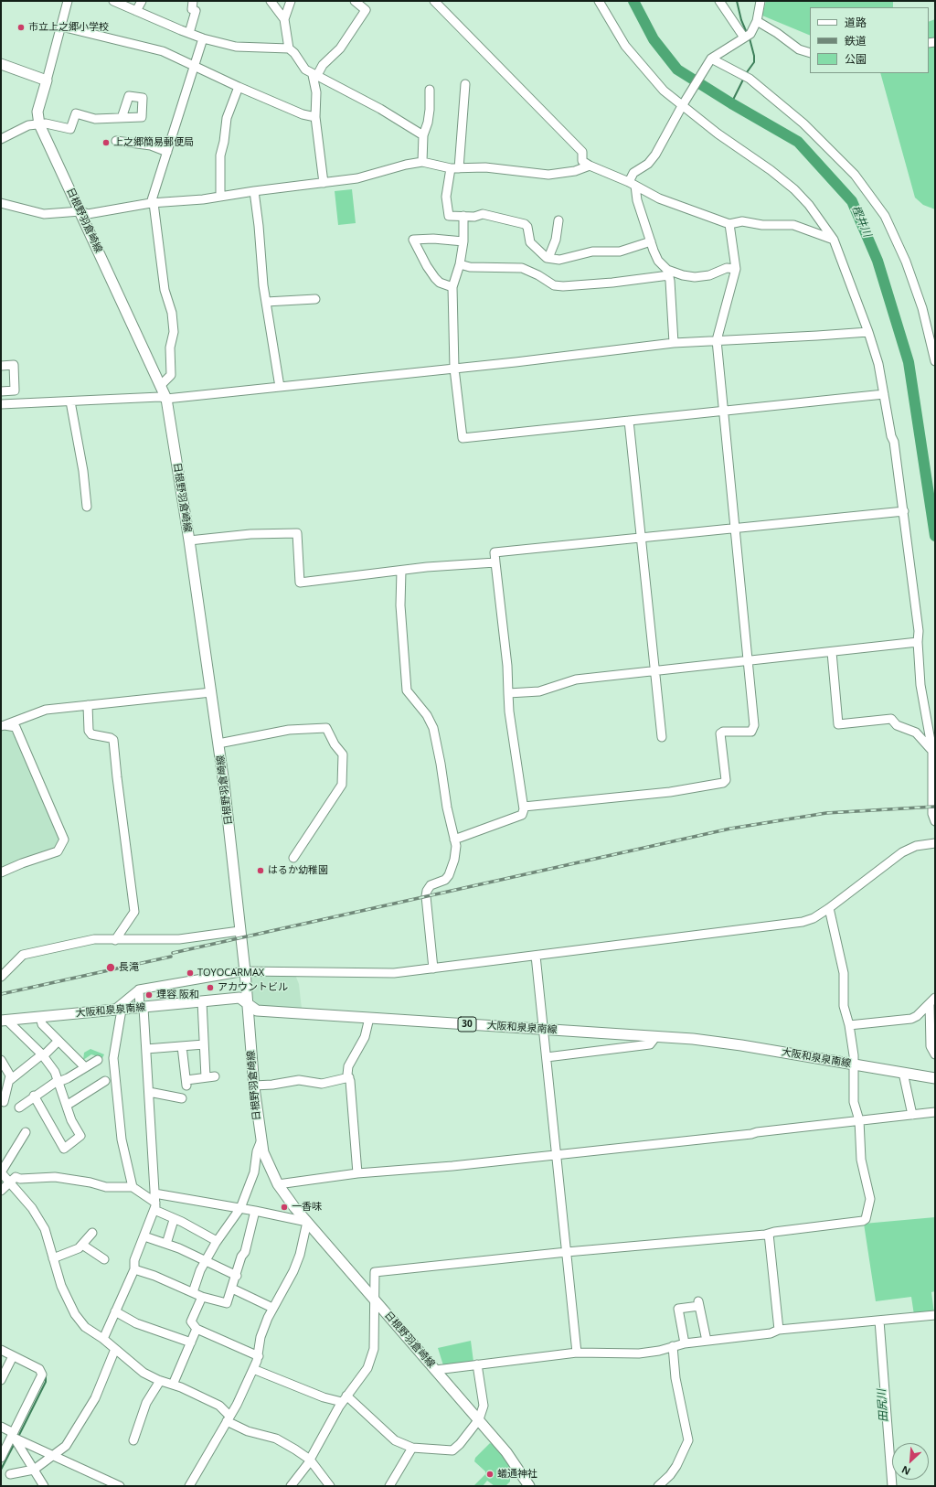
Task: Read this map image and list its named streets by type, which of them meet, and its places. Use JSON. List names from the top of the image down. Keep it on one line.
{"streets":{"main road":["日根野羽倉崎線","大阪和泉泉南線","30"]},"crossings":[["日根野羽倉崎線","大阪和泉泉南線"]],"water":["樫井川","田尻川"],"places":["市立上之郷小学校","上之郷簡易郵便局","はるか幼稚園","長滝","TOYOCARMAX","アカウントビル","理容 阪和","一香味","蟻通神社"],"legend":["道路","鉄道","公園"],"north":"bottom left"}
